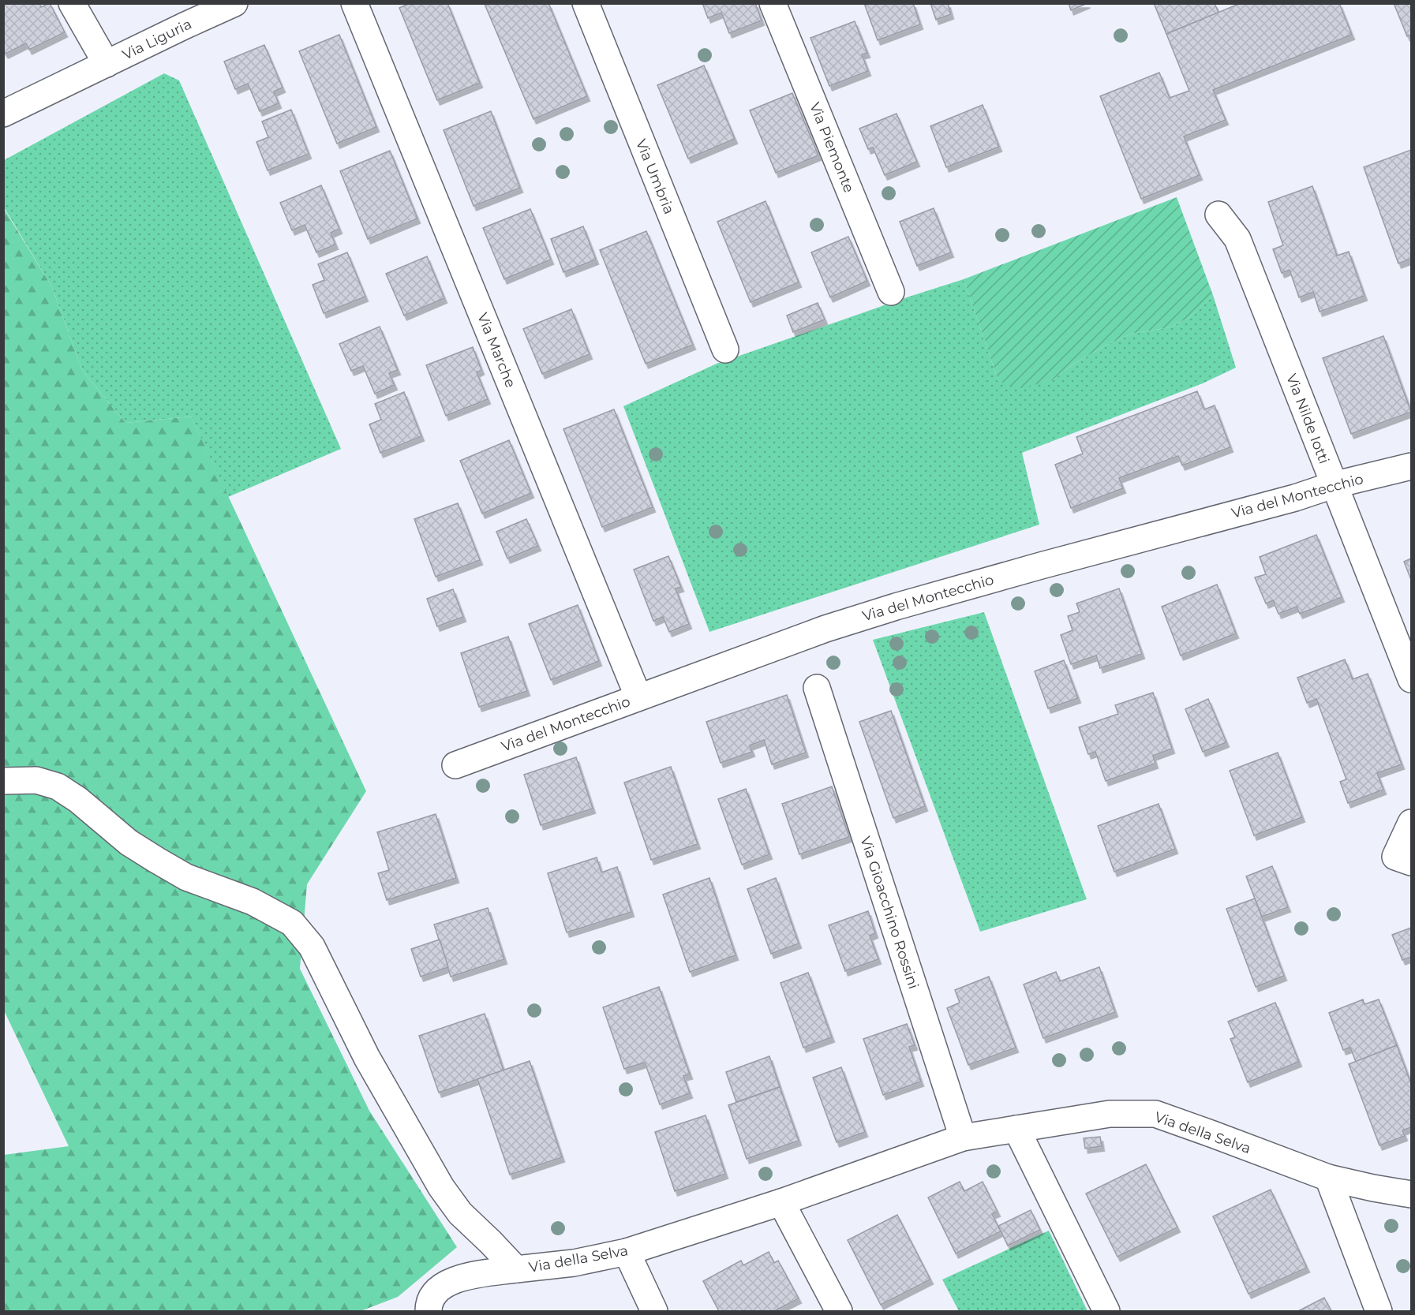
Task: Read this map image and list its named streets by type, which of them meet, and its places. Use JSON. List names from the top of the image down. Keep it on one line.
{"streets":{"street":["Via Liguria","Via Piemonte","Via Umbria","Via Marche","Via Nilde Iotti","Via del Montecchio","Via Gioacchino Rossini","Via della Selva"]},"crossings":[["Via Marche","Via del Montecchio"],["Via Nilde Iotti","Via del Montecchio"],["Via Gioacchino Rossini","Via della Selva"]]}
